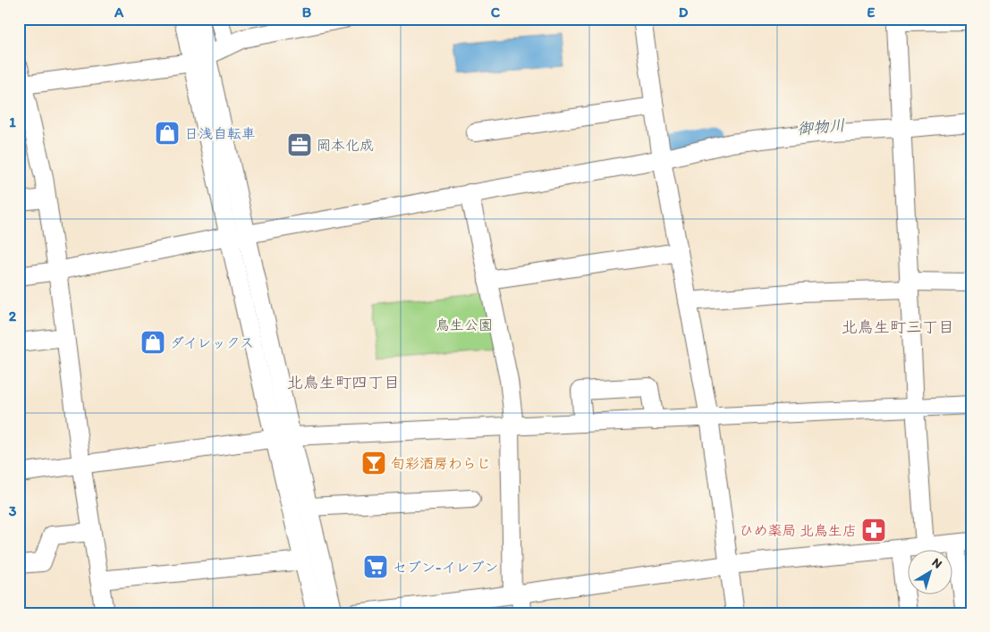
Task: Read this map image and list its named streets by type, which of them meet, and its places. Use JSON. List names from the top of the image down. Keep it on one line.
{"districts":["北鳥生町三丁目","北鳥生町四丁目"],"water":["御物川"],"parks":["鳥生公園"],"places":{"shop":["日浅自転車","ダイレックス"],"office":["岡本化成"],"bar":["旬彩酒房わらじ"],"pharmacy":["ひめ薬局 北鳥生店"],"supermarket":["セブン-イレブン"]},"north":"top right","grid":{"columns":["A","B","C","D","E"],"rows":["1","2","3"]}}
